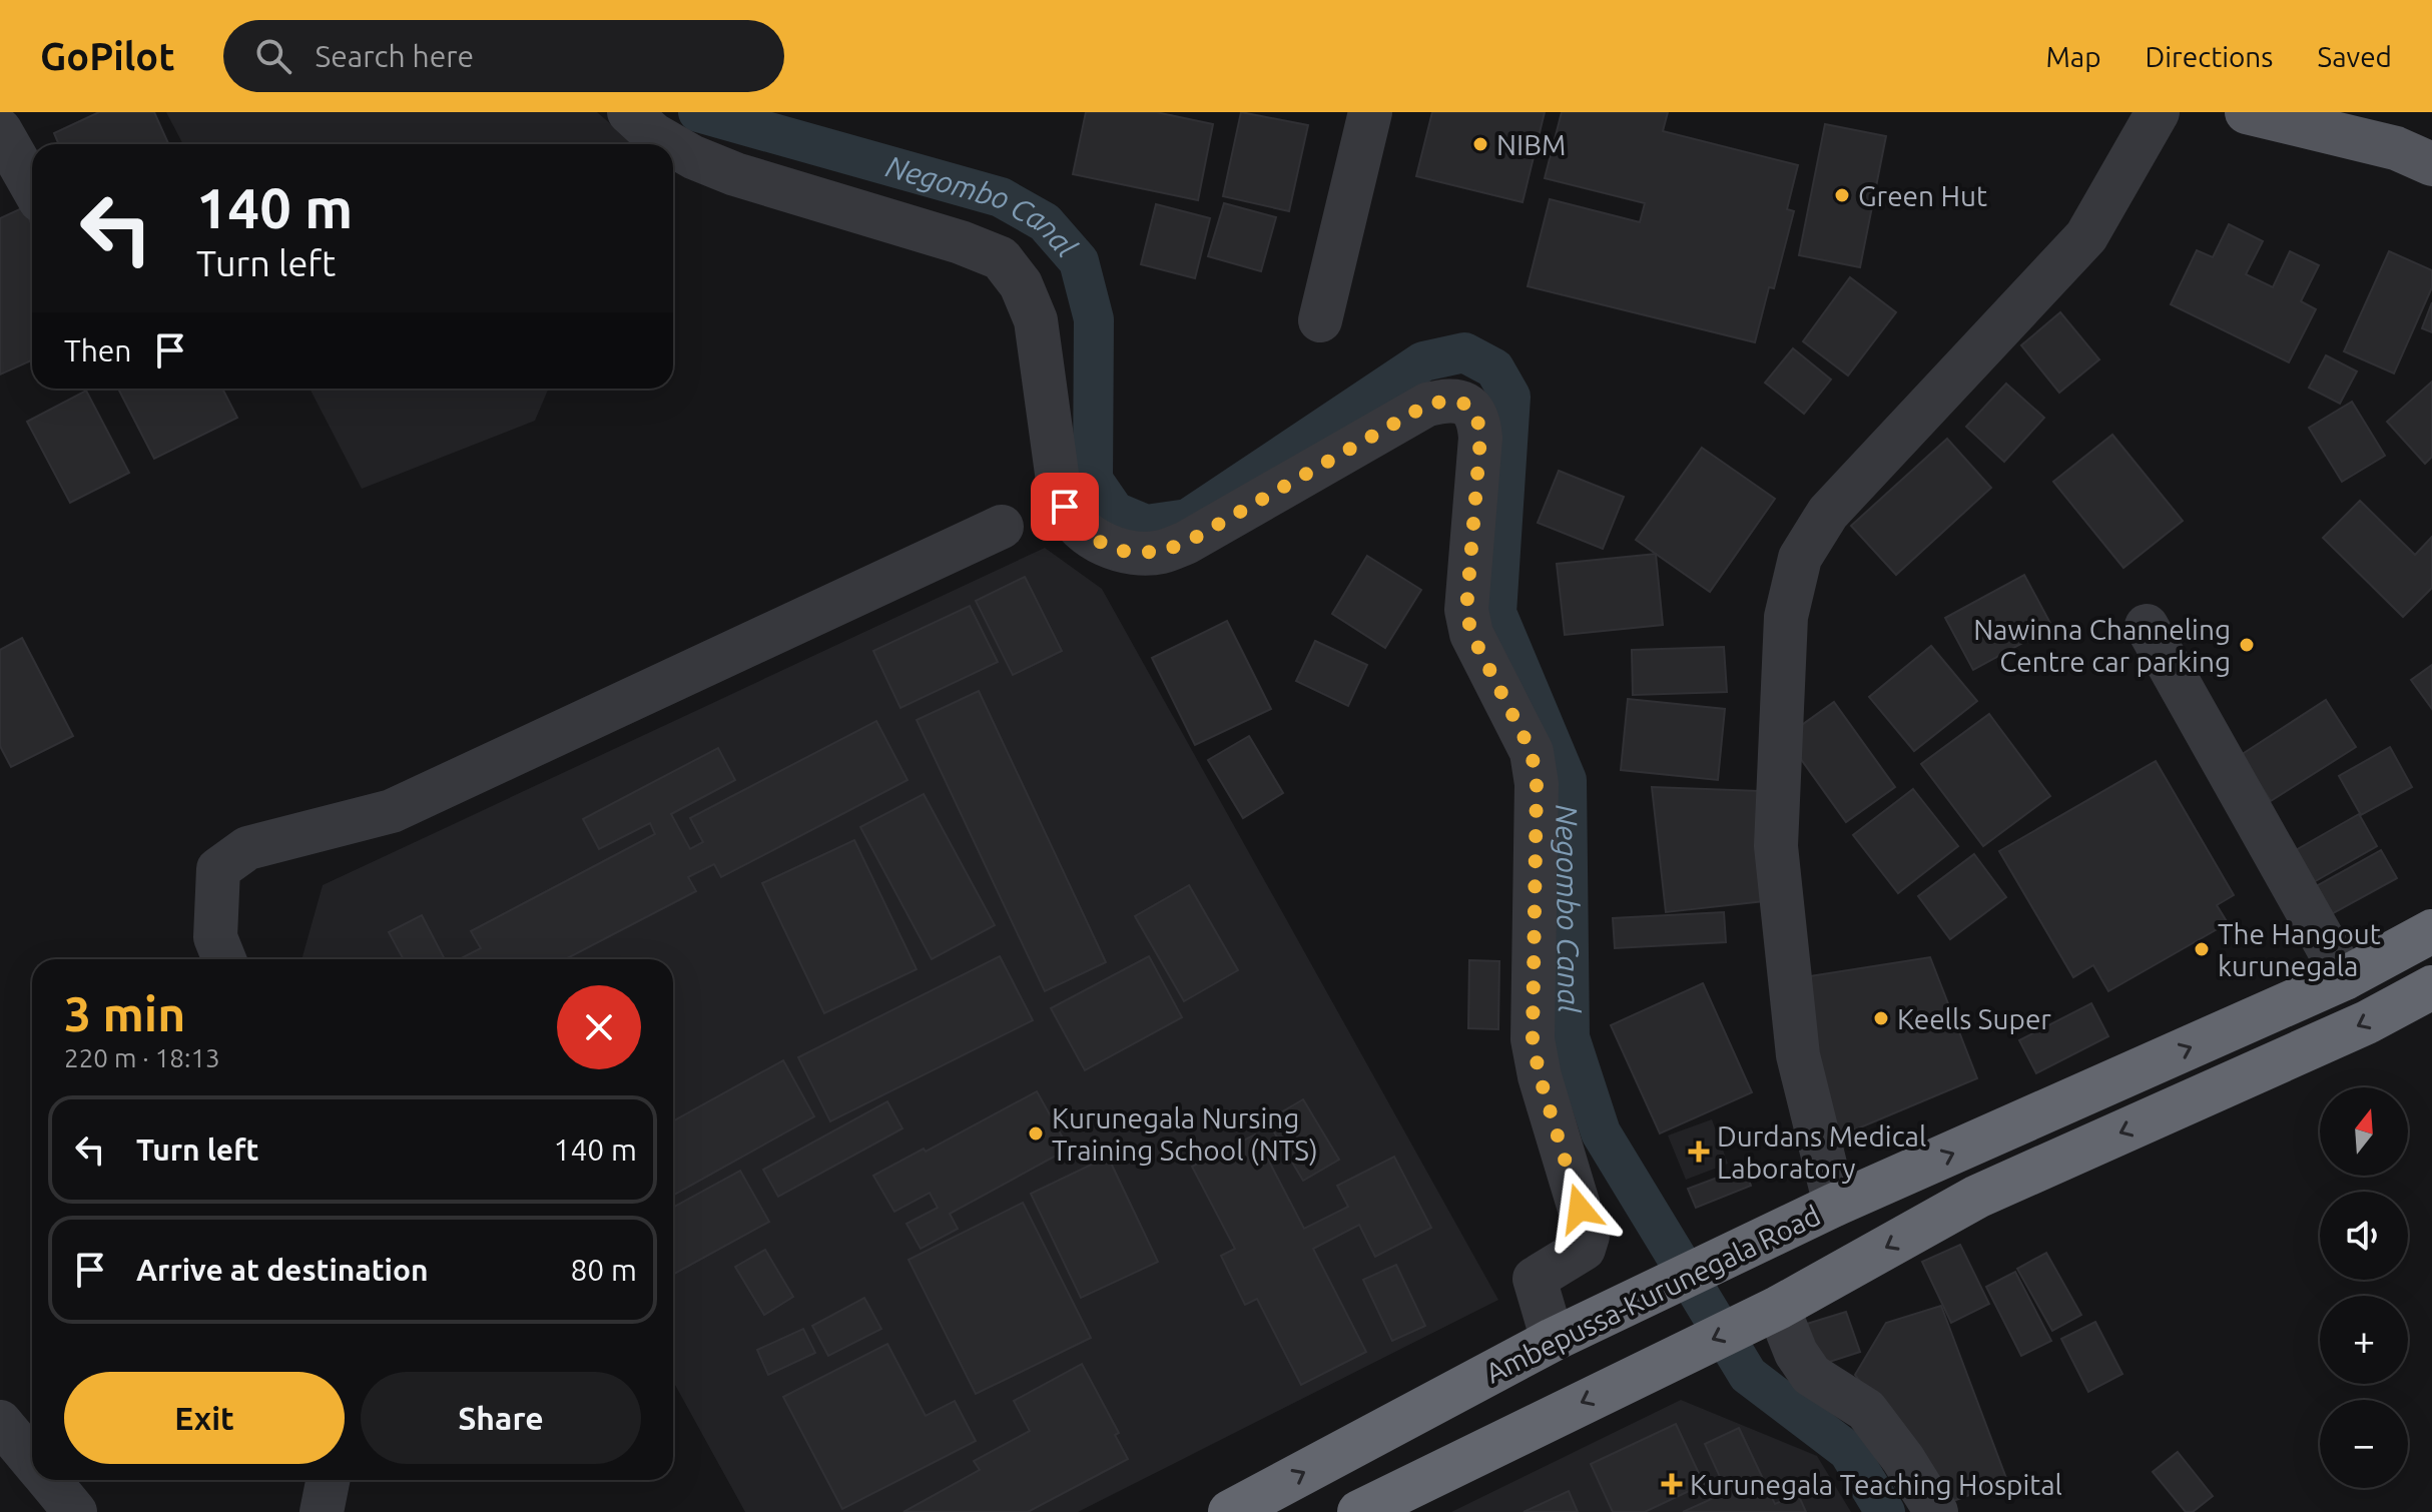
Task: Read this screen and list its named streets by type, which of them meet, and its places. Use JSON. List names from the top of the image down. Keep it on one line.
{"streets":{"highway":["Ambepussa-Kurunegala Road"]},"water":["Negombo Canal"],"places":{"other":["NIBM","Green Hut","Nawinna Channeling Centre car parking","The Hangout kurunegala","Keells Super","Kurunegala Nursing Training School (NTS)"],"health":["Durdans Medical Laboratory","Kurunegala Teaching Hospital"]},"north":"top","page":{"header":"GoPilot","search":"Search here","nav":["Map","Directions","Saved"],"turn":["140 m","Turn left"],"then":"Then","heading":["3 min","220 m · 18:13"],"map_buttons":["+","−"],"list":[{"name":"Turn left","value":"140 m"},{"name":"Arrive at destination","value":"80 m"}],"buttons":["Exit","Share"]}}
